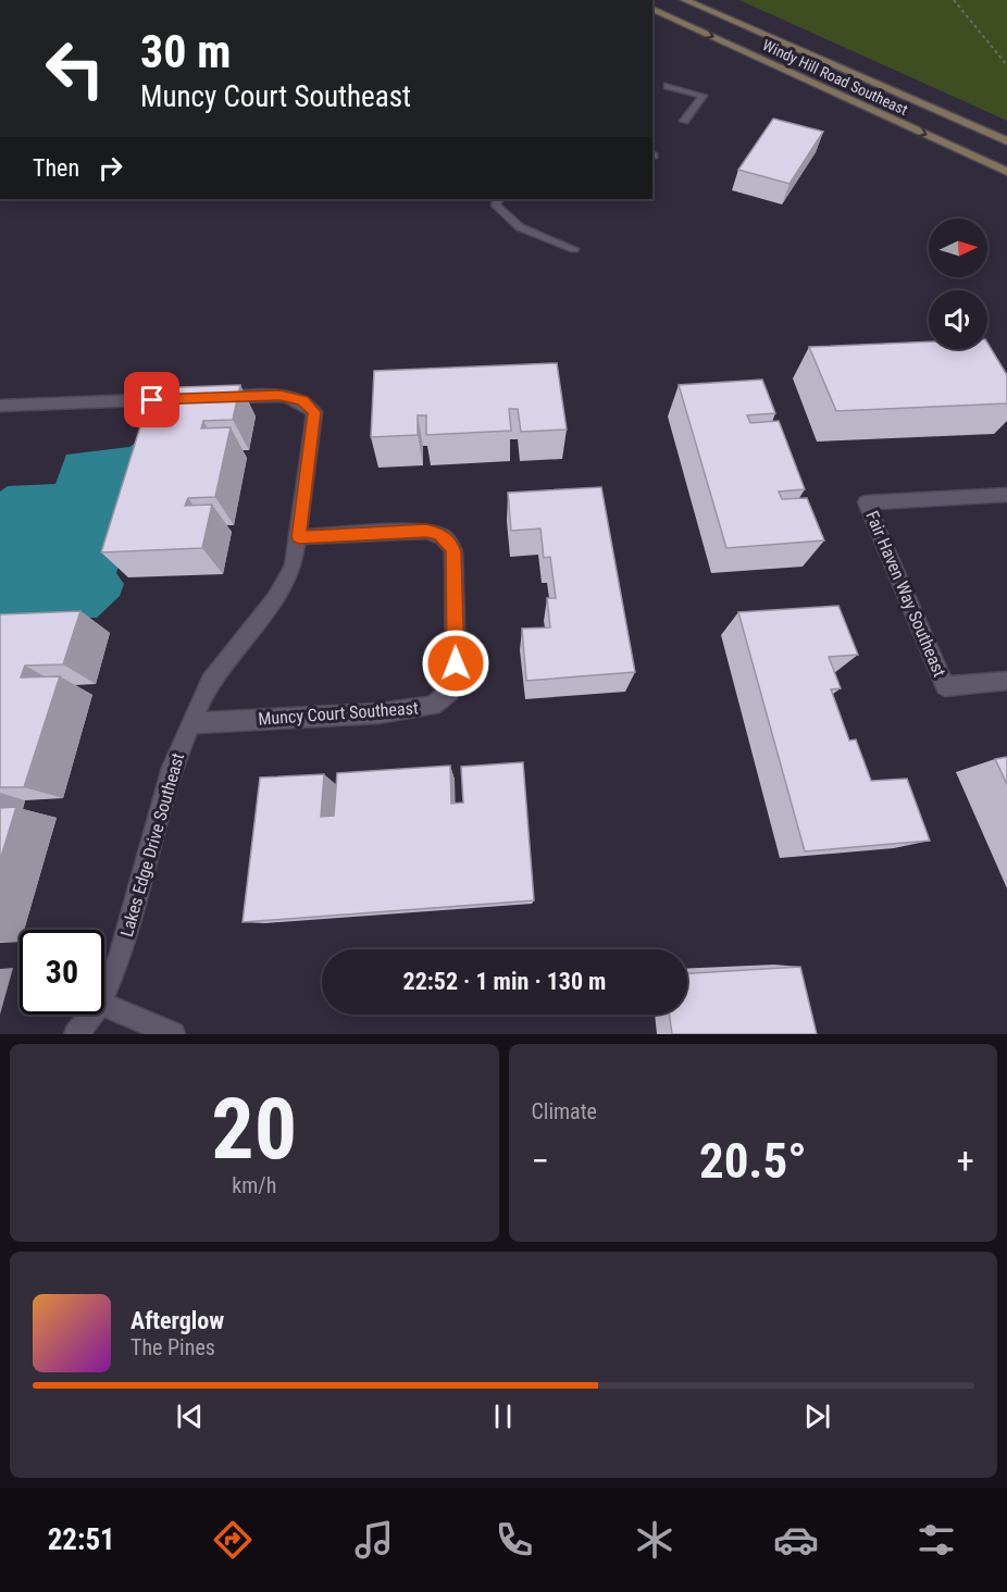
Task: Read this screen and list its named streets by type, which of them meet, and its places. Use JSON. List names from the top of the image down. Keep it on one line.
{"streets":{"main road":["Windy Hill Road Southeast"],"street":["Fair Haven Way Southeast","Muncy Court Southeast","Lakes Edge Drive Southeast"]},"crossings":[["Muncy Court Southeast","Lakes Edge Drive Southeast"]],"north":"right","page":{"turn":["30 m","Muncy Court Southeast"],"then":"Then","limit":"30","trip":"22:52 · 1 min · 130 m","tile":[["20","km/h"],"Climate"],"heat":["−","20.5°","+"],"song":["Afterglow","The Pines"],"tabs":"22:51"}}
